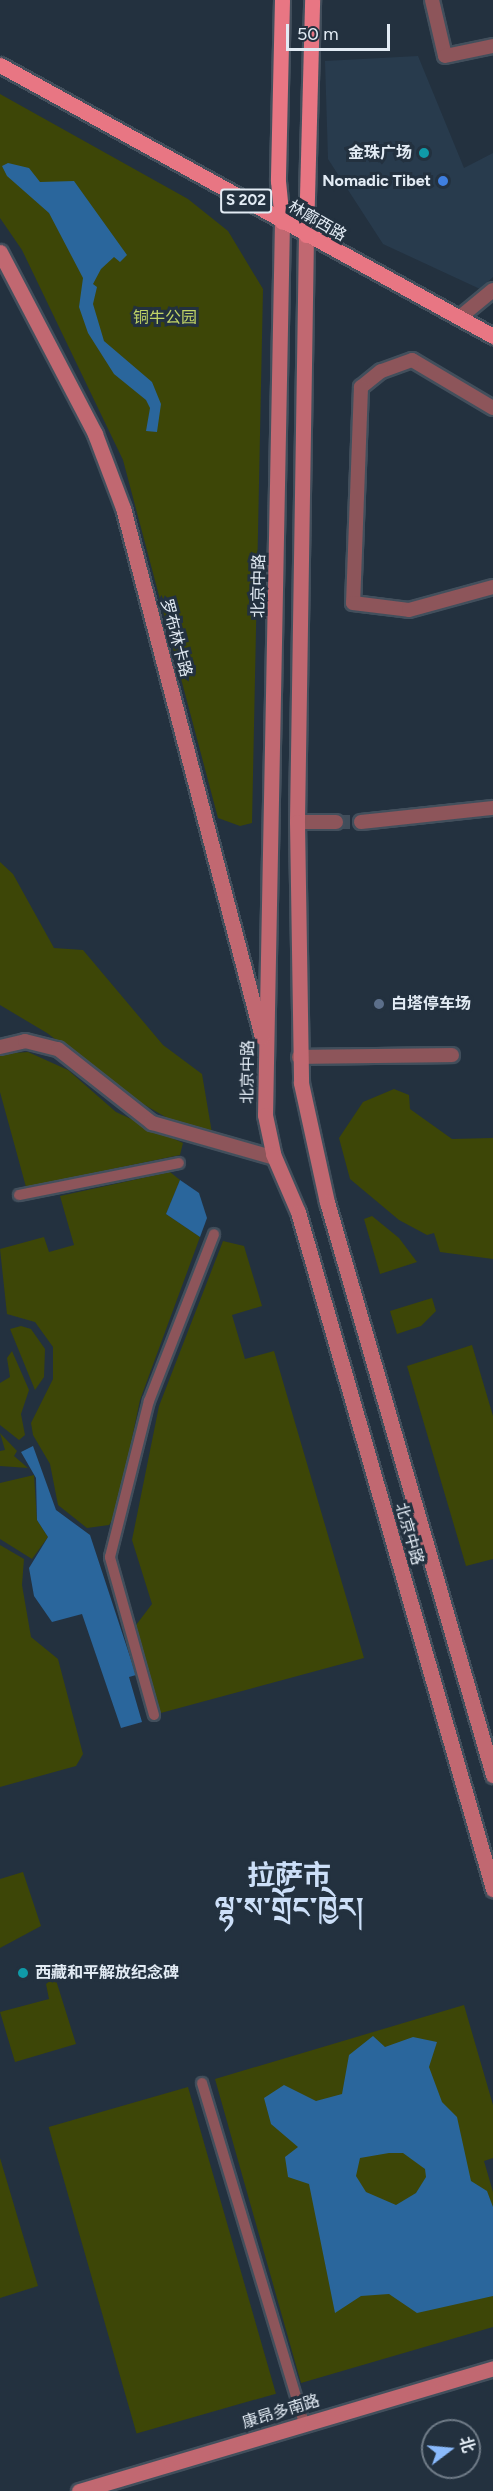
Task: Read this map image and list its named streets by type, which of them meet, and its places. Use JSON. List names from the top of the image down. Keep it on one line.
{"streets":{"main road":["S 202","林廓西路","北京中路","罗布林卡路","康昂多南路"]},"crossings":[["林廓西路","北京中路"],["北京中路","罗布林卡路"]],"districts":["拉萨市 ལྷ་ས་གྲོང་ཁྱེར།"],"parks":["铜牛公园"],"places":["金珠广场","Nomadic Tibet","白塔停车场","西藏和平解放纪念碑"],"scale_bar":"50 m","north":"right"}
